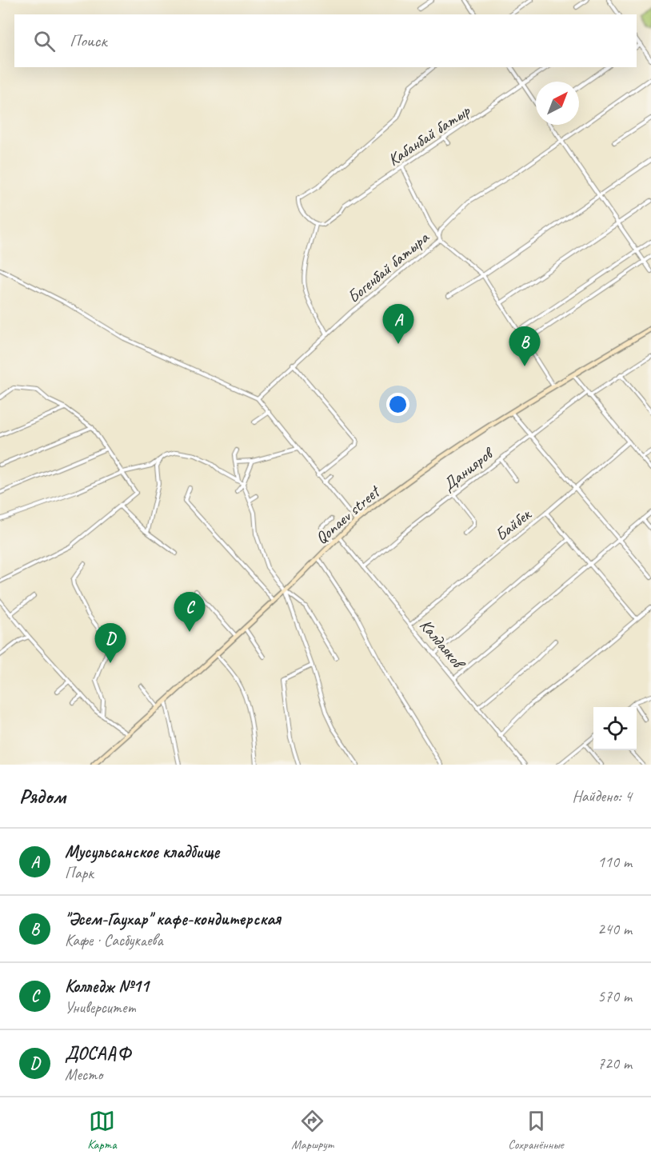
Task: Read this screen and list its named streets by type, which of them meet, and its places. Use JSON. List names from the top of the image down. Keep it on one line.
{"streets":{"main road":["Qonaev street"],"street":["Кабанбай батыр","Богенбай батыра","Данияров","Байбек","Калдаяков"]},"crossings":[["Данияров","Калдаяков"],["Qonaev street","Калдаяков"],["Байбек","Калдаяков"]],"north":"top right","page":{"search":"Поиск","pins":["A","B","C","D"],"heading":["Рядом","Найдено: 4"],"list":[{"mark":"A","name":"Мусульсанское кладбище","note":"Парк","value":"110 m"},{"mark":"B","name":"\"Әсем-Гаухар\" кафе-кондитерская","note":"Кафе · Сасбукаева","value":"240 m"},{"mark":"C","name":"Колледж №11","note":"Университет","value":"570 m"},{"mark":"D","name":"ДОСААФ","note":"Место","value":"720 m"}],"nav":["Карта","Маршрут","Сохранённые"]}}
